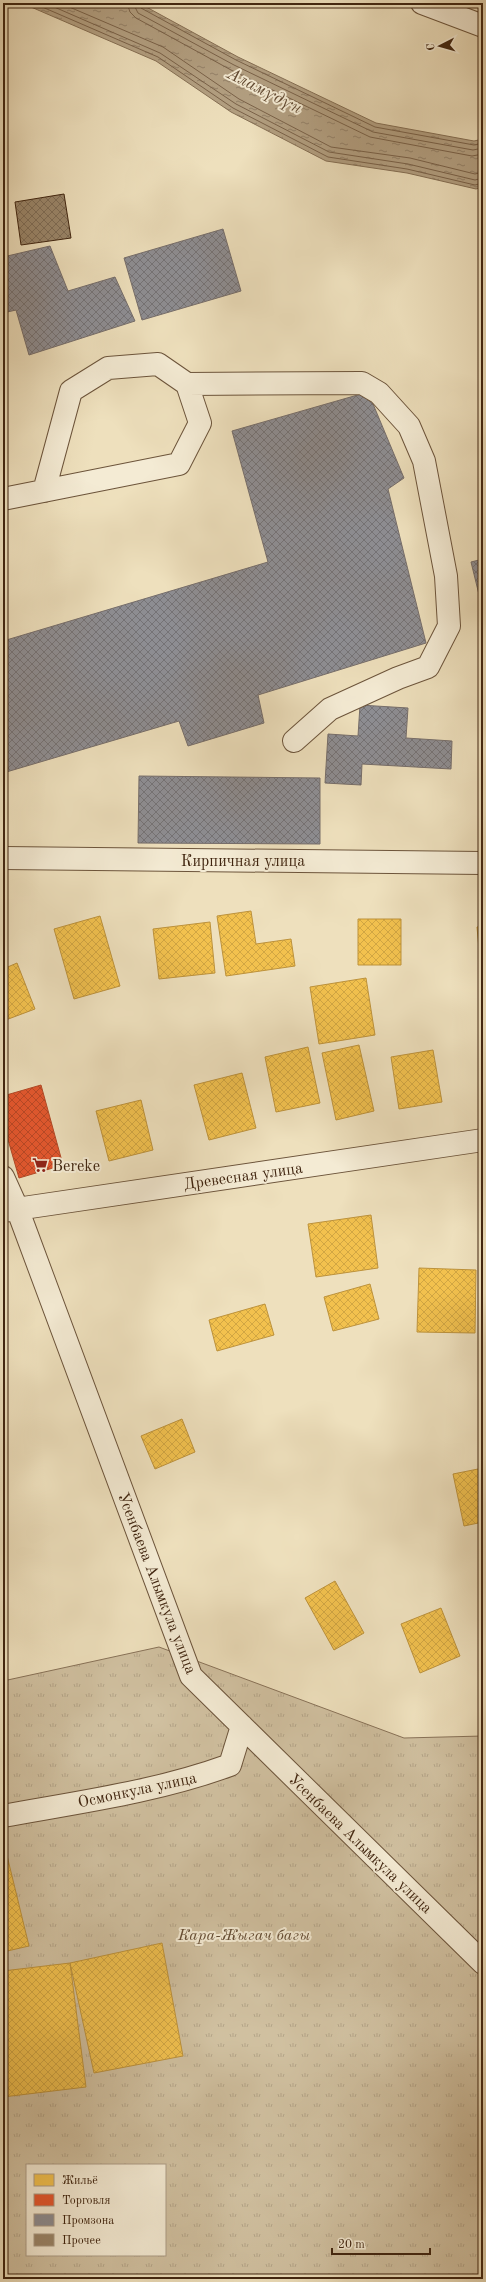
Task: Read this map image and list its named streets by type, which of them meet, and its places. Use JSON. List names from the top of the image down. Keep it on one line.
{"streets":{"street":["Кирпичная улица","Древесная улица","Усенбаева Алымкула улица","Осмонкула улица"]},"crossings":[["Древесная улица","Усенбаева Алымкула улица"],["Усенбаева Алымкула улица","Осмонкула улица"]],"water":["Аламүдүн"],"parks":["Кара-Жыгач багы"],"places":{"supermarket":["Bereke"]},"legend":["Жильё","Торговля","Промзона","Прочее"],"scale_bar":"20 m","north":"left"}
